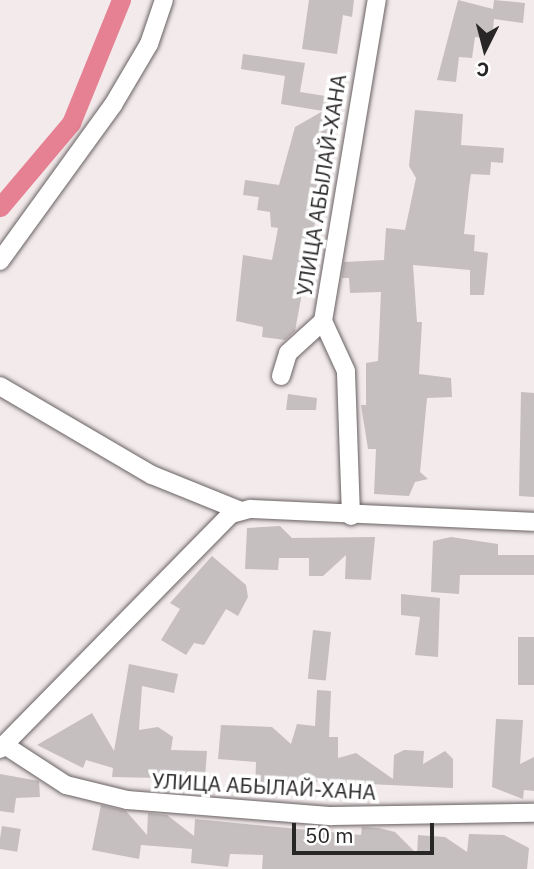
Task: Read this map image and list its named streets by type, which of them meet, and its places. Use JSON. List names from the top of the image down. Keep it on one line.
{"streets":{"street":["УЛИЦА АБЫЛАЙ-ХАНА"]},"scale_bar":"50 m","north":"bottom"}
